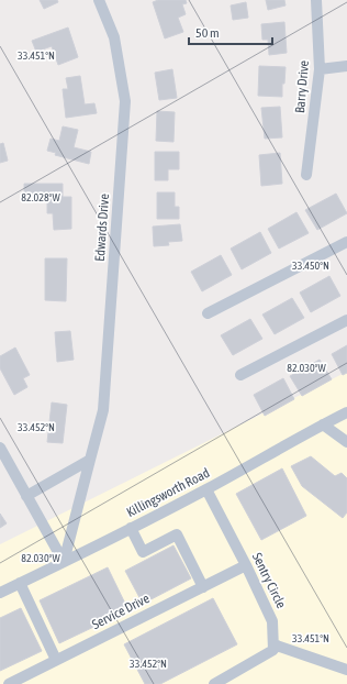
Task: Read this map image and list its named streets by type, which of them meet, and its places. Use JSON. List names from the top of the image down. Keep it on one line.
{"streets":{"street":["Barry Drive","Edwards Drive","Killingsworth Road","Sentry Circle","Service Drive"]},"crossings":[["Edwards Drive","Killingsworth Road"],["Killingsworth Road","Sentry Circle"],["Sentry Circle","Service Drive"]],"scale_bar":"50 m","coordinates":["33.451°N","82.028°W","33.450°N","82.030°W","33.452°N"]}
